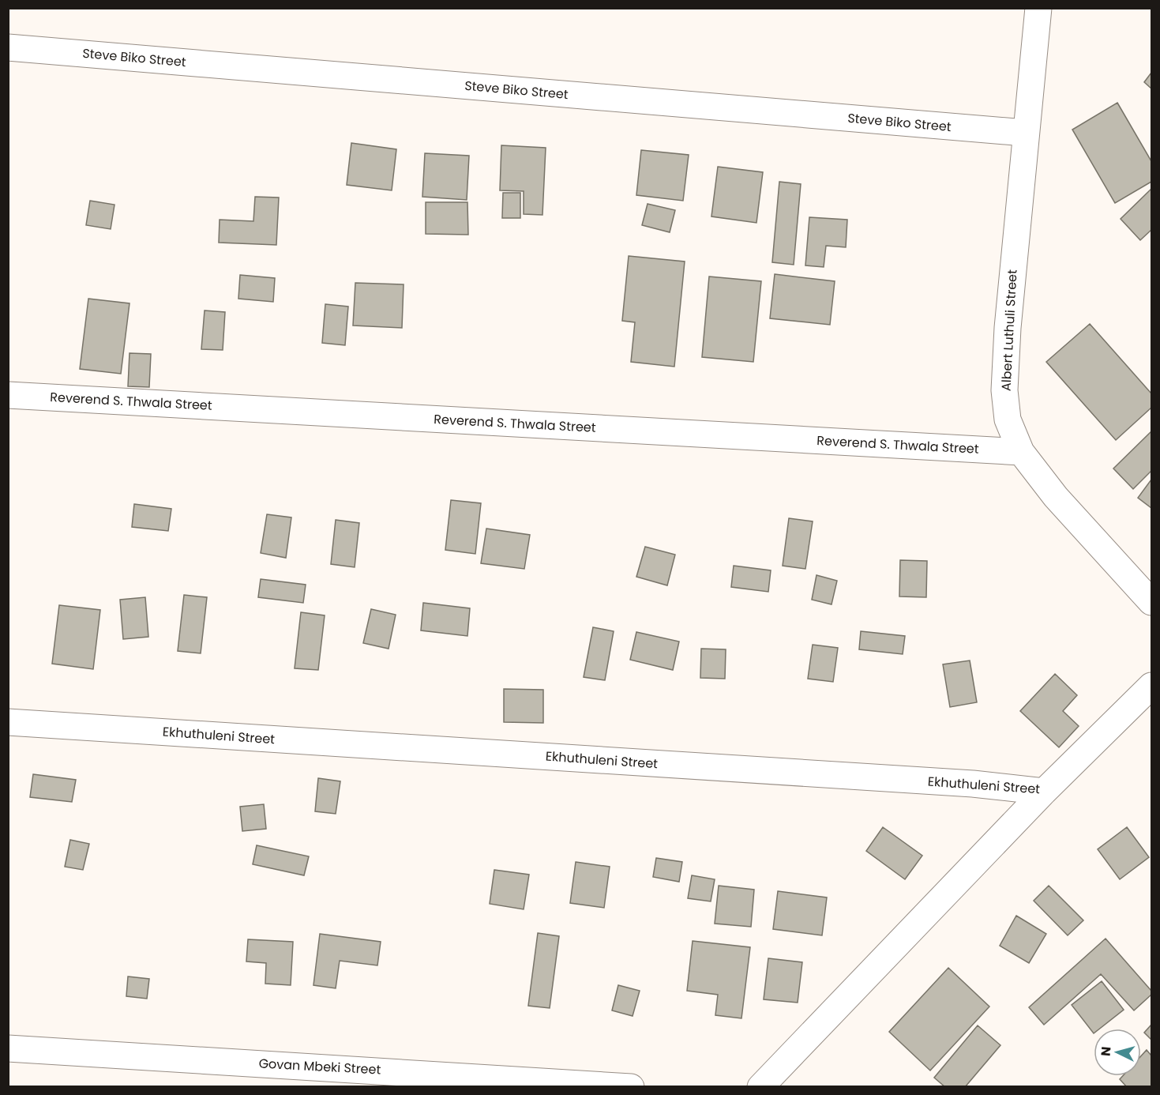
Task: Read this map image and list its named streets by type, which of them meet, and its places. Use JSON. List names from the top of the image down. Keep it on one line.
{"streets":{"street":["Steve Biko Street","Albert Luthuli Street","Reverend S. Thwala Street","Ekhuthuleni Street","Govan Mbeki Street"]},"crossings":[["Steve Biko Street","Albert Luthuli Street"],["Albert Luthuli Street","Reverend S. Thwala Street"]],"north":"left"}
